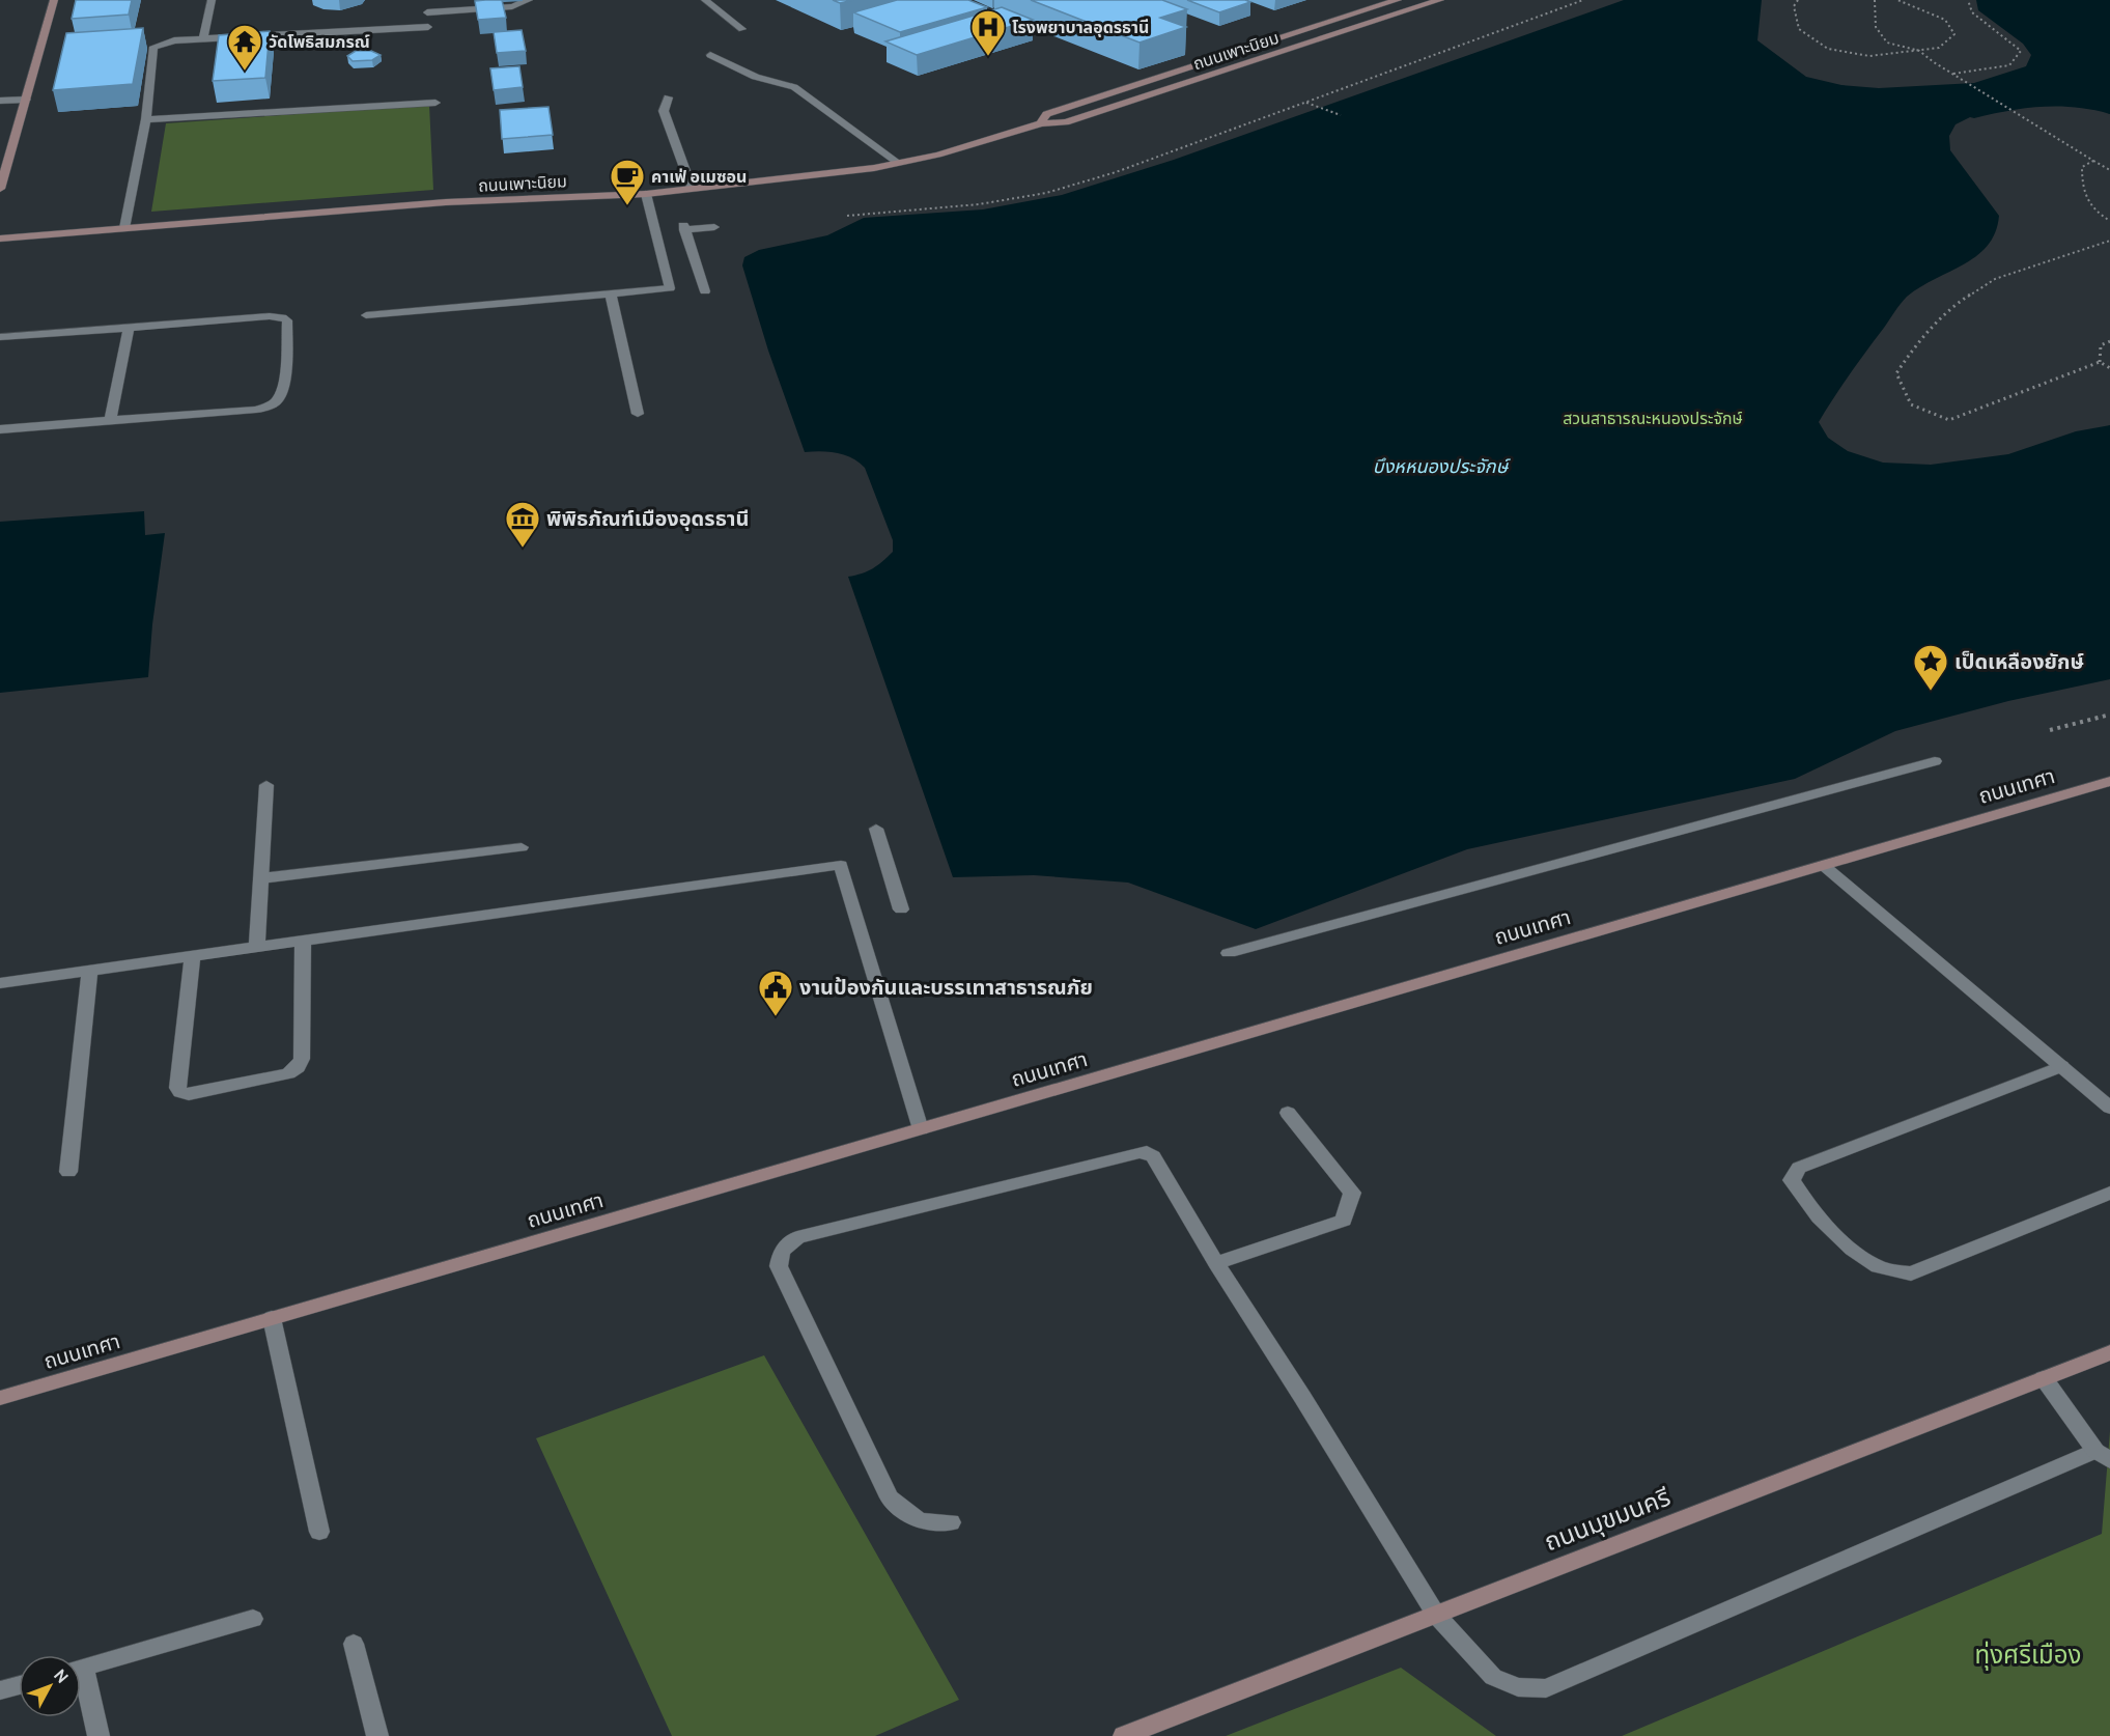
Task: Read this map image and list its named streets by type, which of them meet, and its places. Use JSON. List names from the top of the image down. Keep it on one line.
{"streets":{"street":["ถนนเพาะนิยม","ถนนเทศา","ถนนมุขมนครี"]},"water":["บึงหหนองประจักษ์"],"parks":["สวนสาธารณะหนองประจักษ์","ทุ่งศรีเมือง"],"places":{"hospital":["โรงพยาบาลอุดรธานี"],"temple":["วัดโพธิสมภรณ์"],"cafe":["คาเฟ่ อเมซอน"],"museum":["พิพิธภัณฑ์เมืองอุดรธานี"],"place":["เป็ดเหลืองยักษ์"],"public building":["งานป้องกันและบรรเทาสาธารณภัย"]},"north":"top right"}
